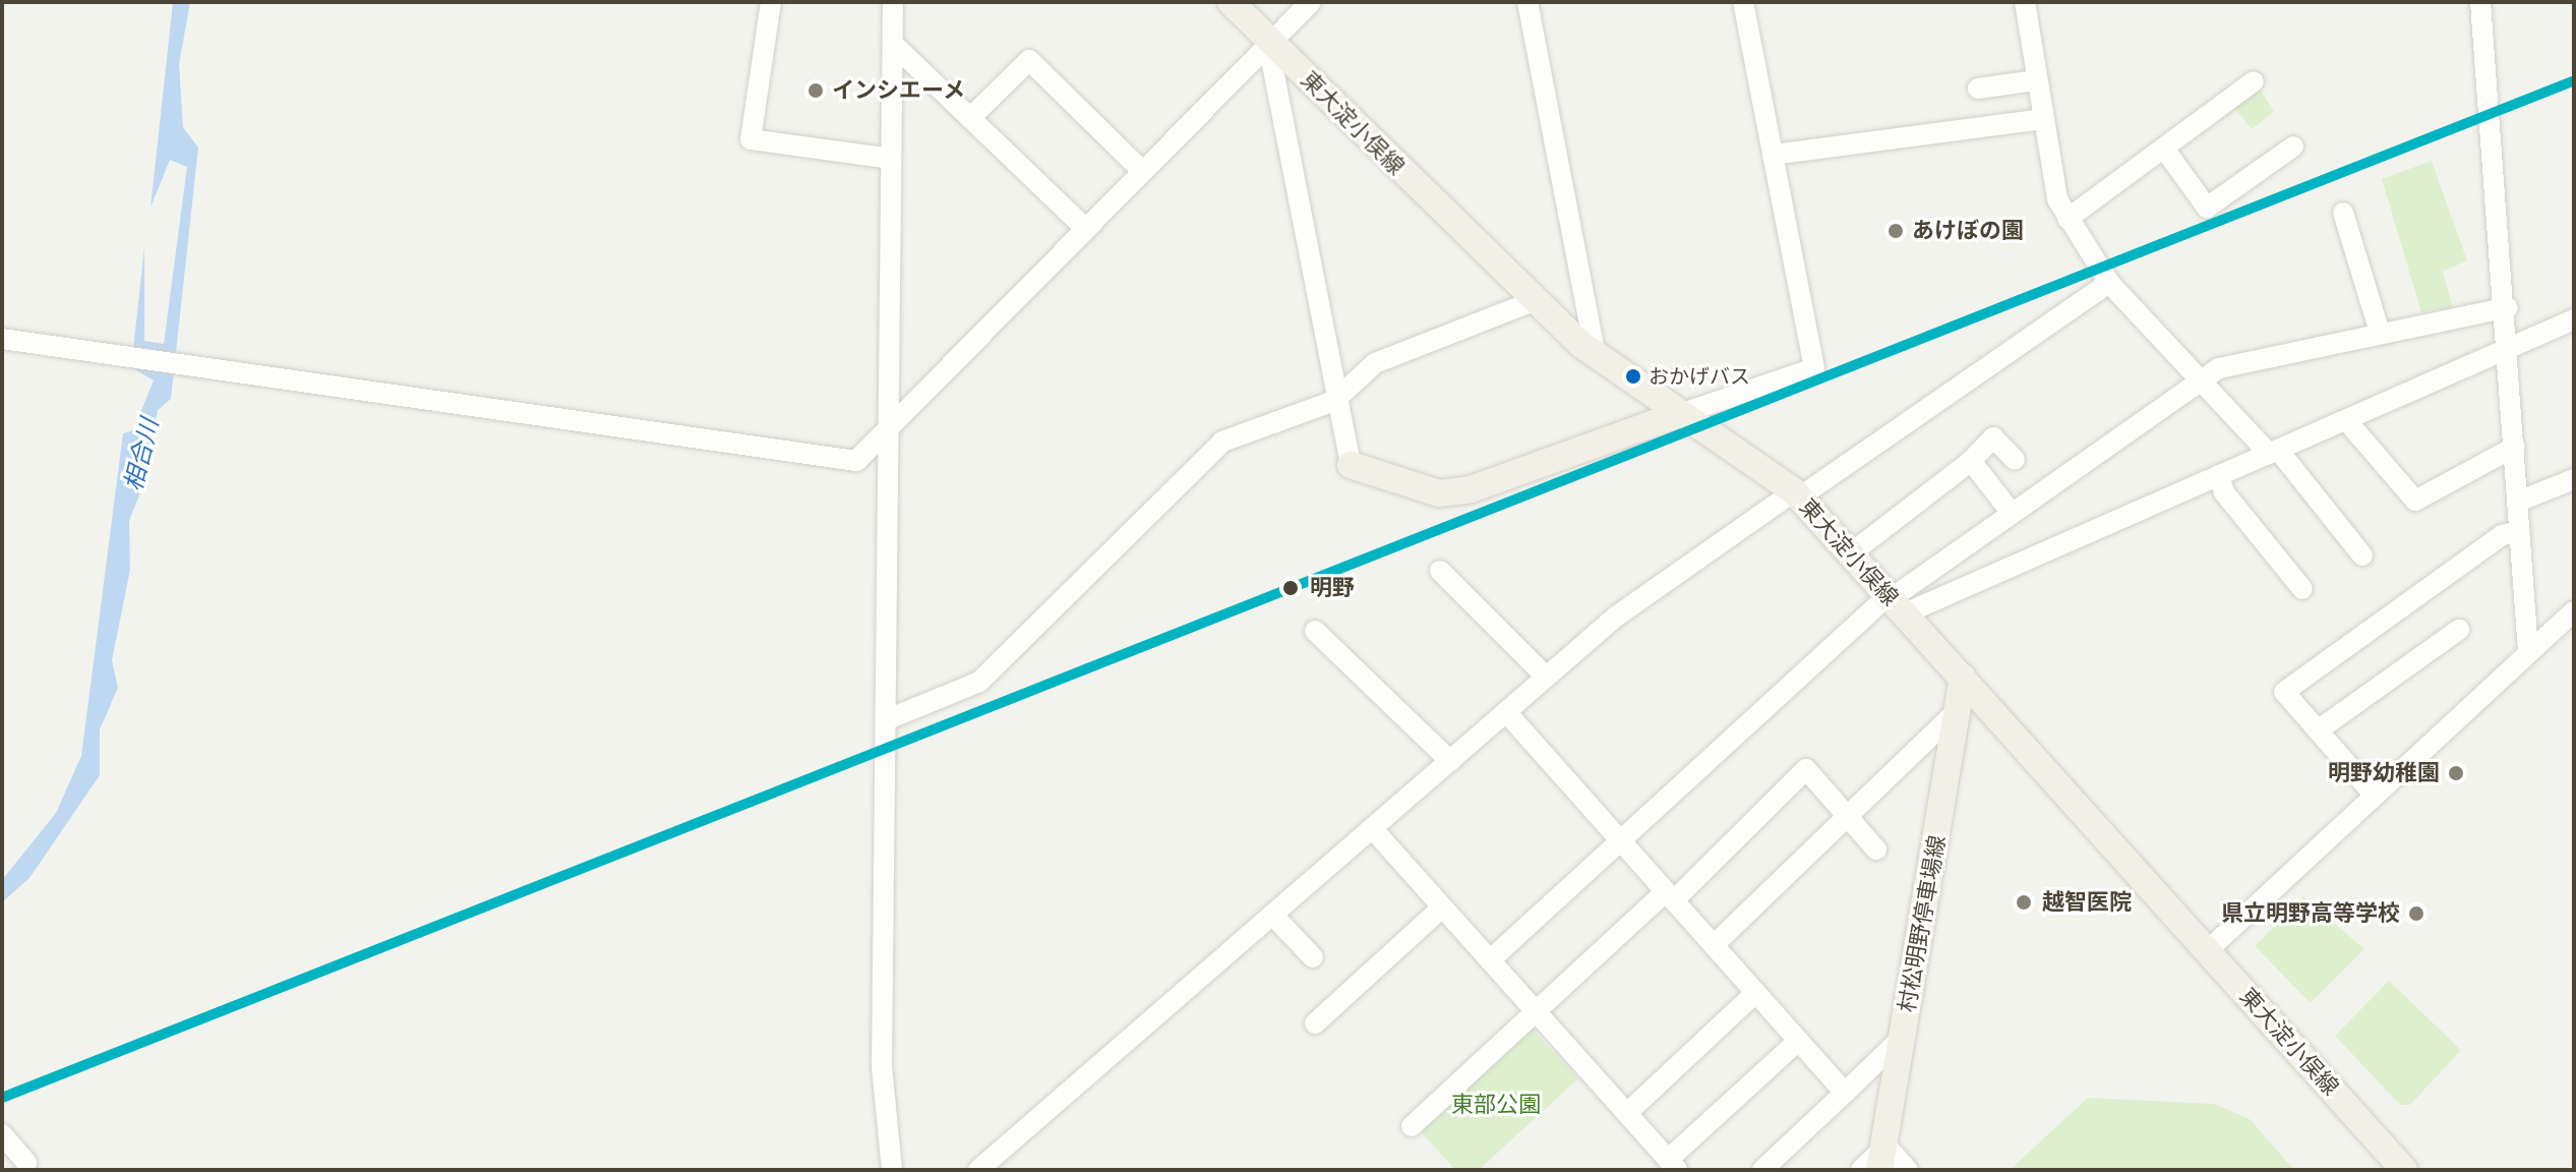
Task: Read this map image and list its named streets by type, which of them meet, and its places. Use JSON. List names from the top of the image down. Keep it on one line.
{"streets":{"main road":["東大淀小俣線","村松明野停車場線"]},"crossings":[["東大淀小俣線","村松明野停車場線"]],"water":["相合川"],"parks":["東部公園"],"places":["インシエーメ","あけぼの園","おかげバス","明野","明野幼稚園","越智医院","県立明野高等学校"]}
